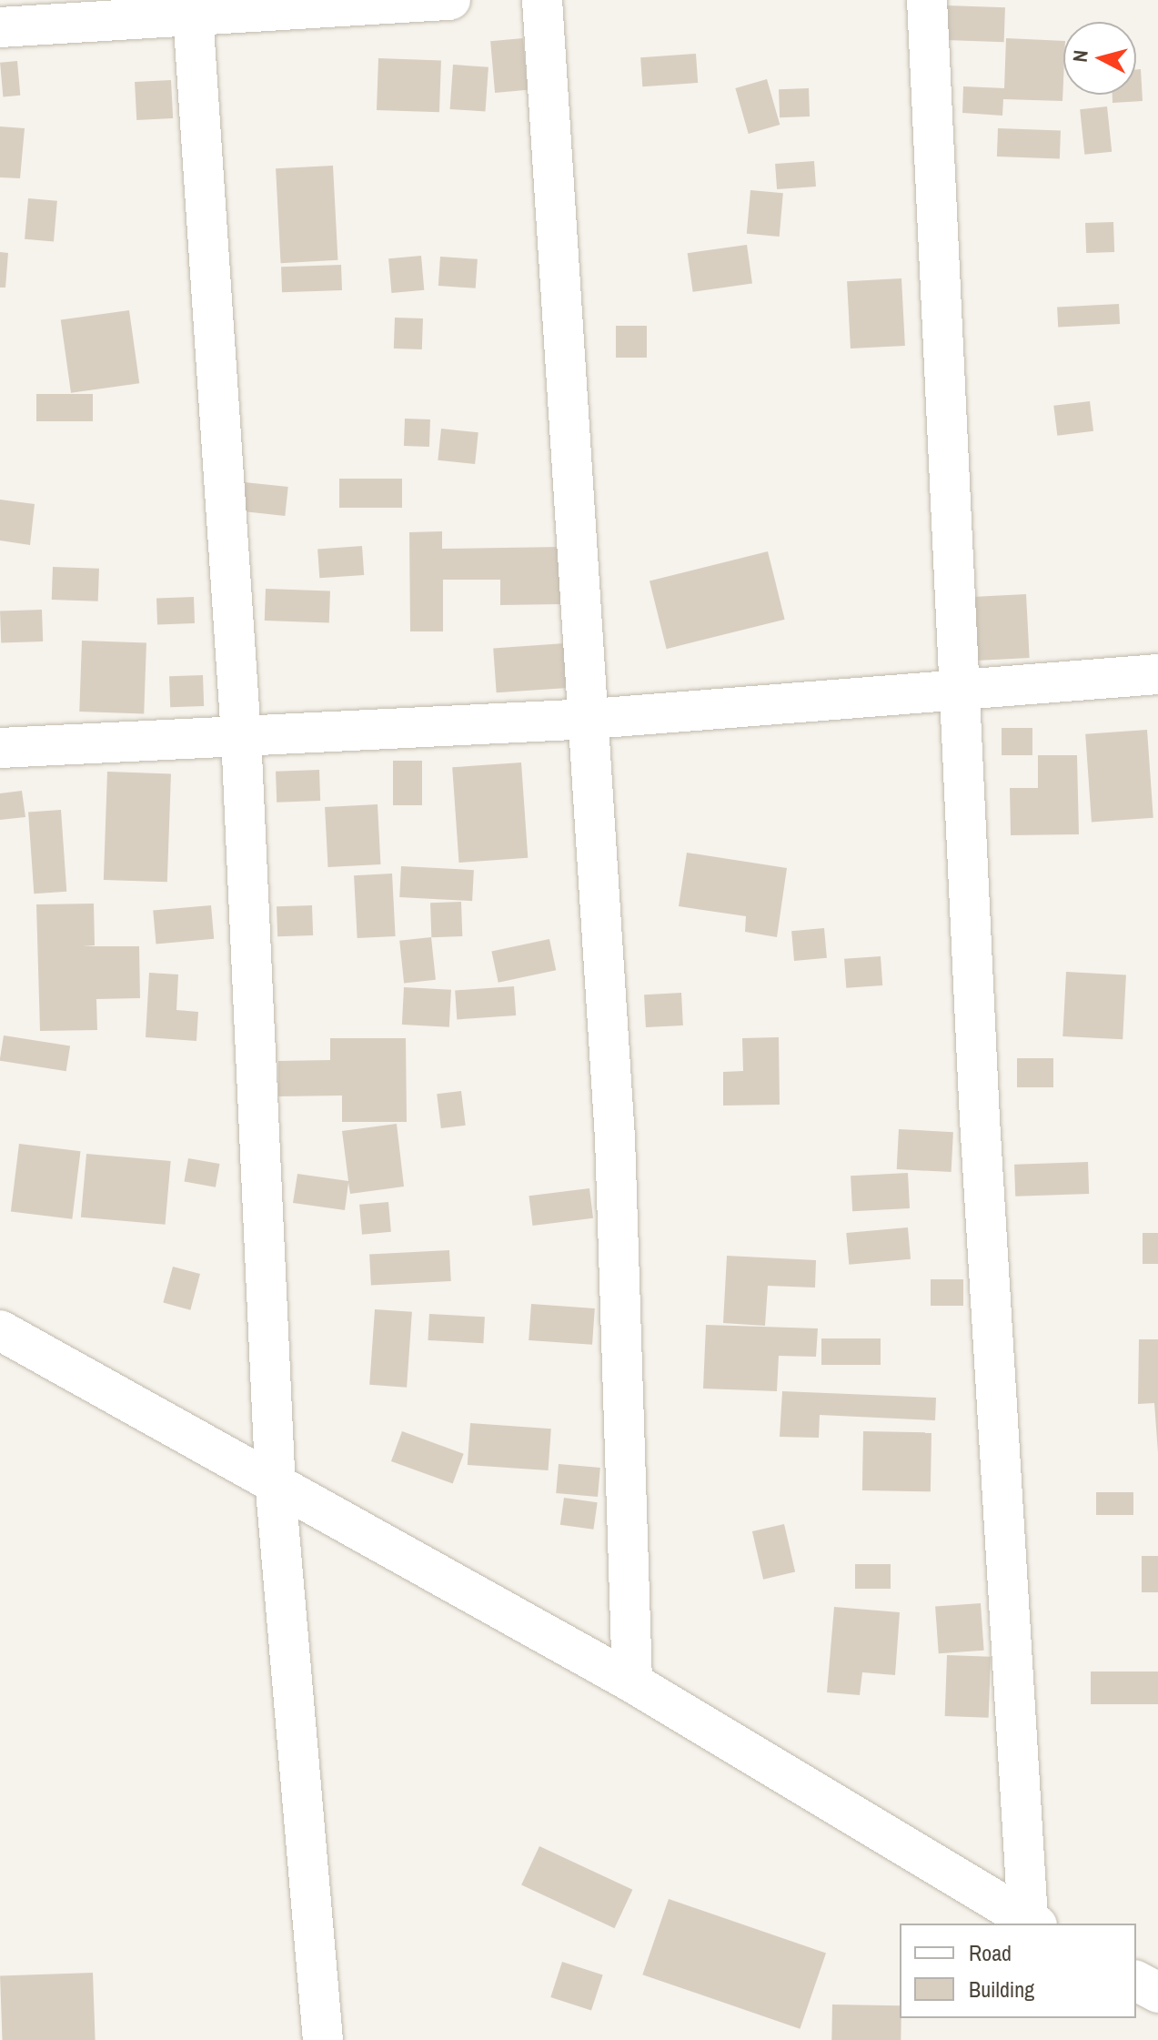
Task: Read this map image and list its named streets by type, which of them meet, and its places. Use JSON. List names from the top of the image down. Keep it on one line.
{"legend":["Road","Building"],"north":"left"}
